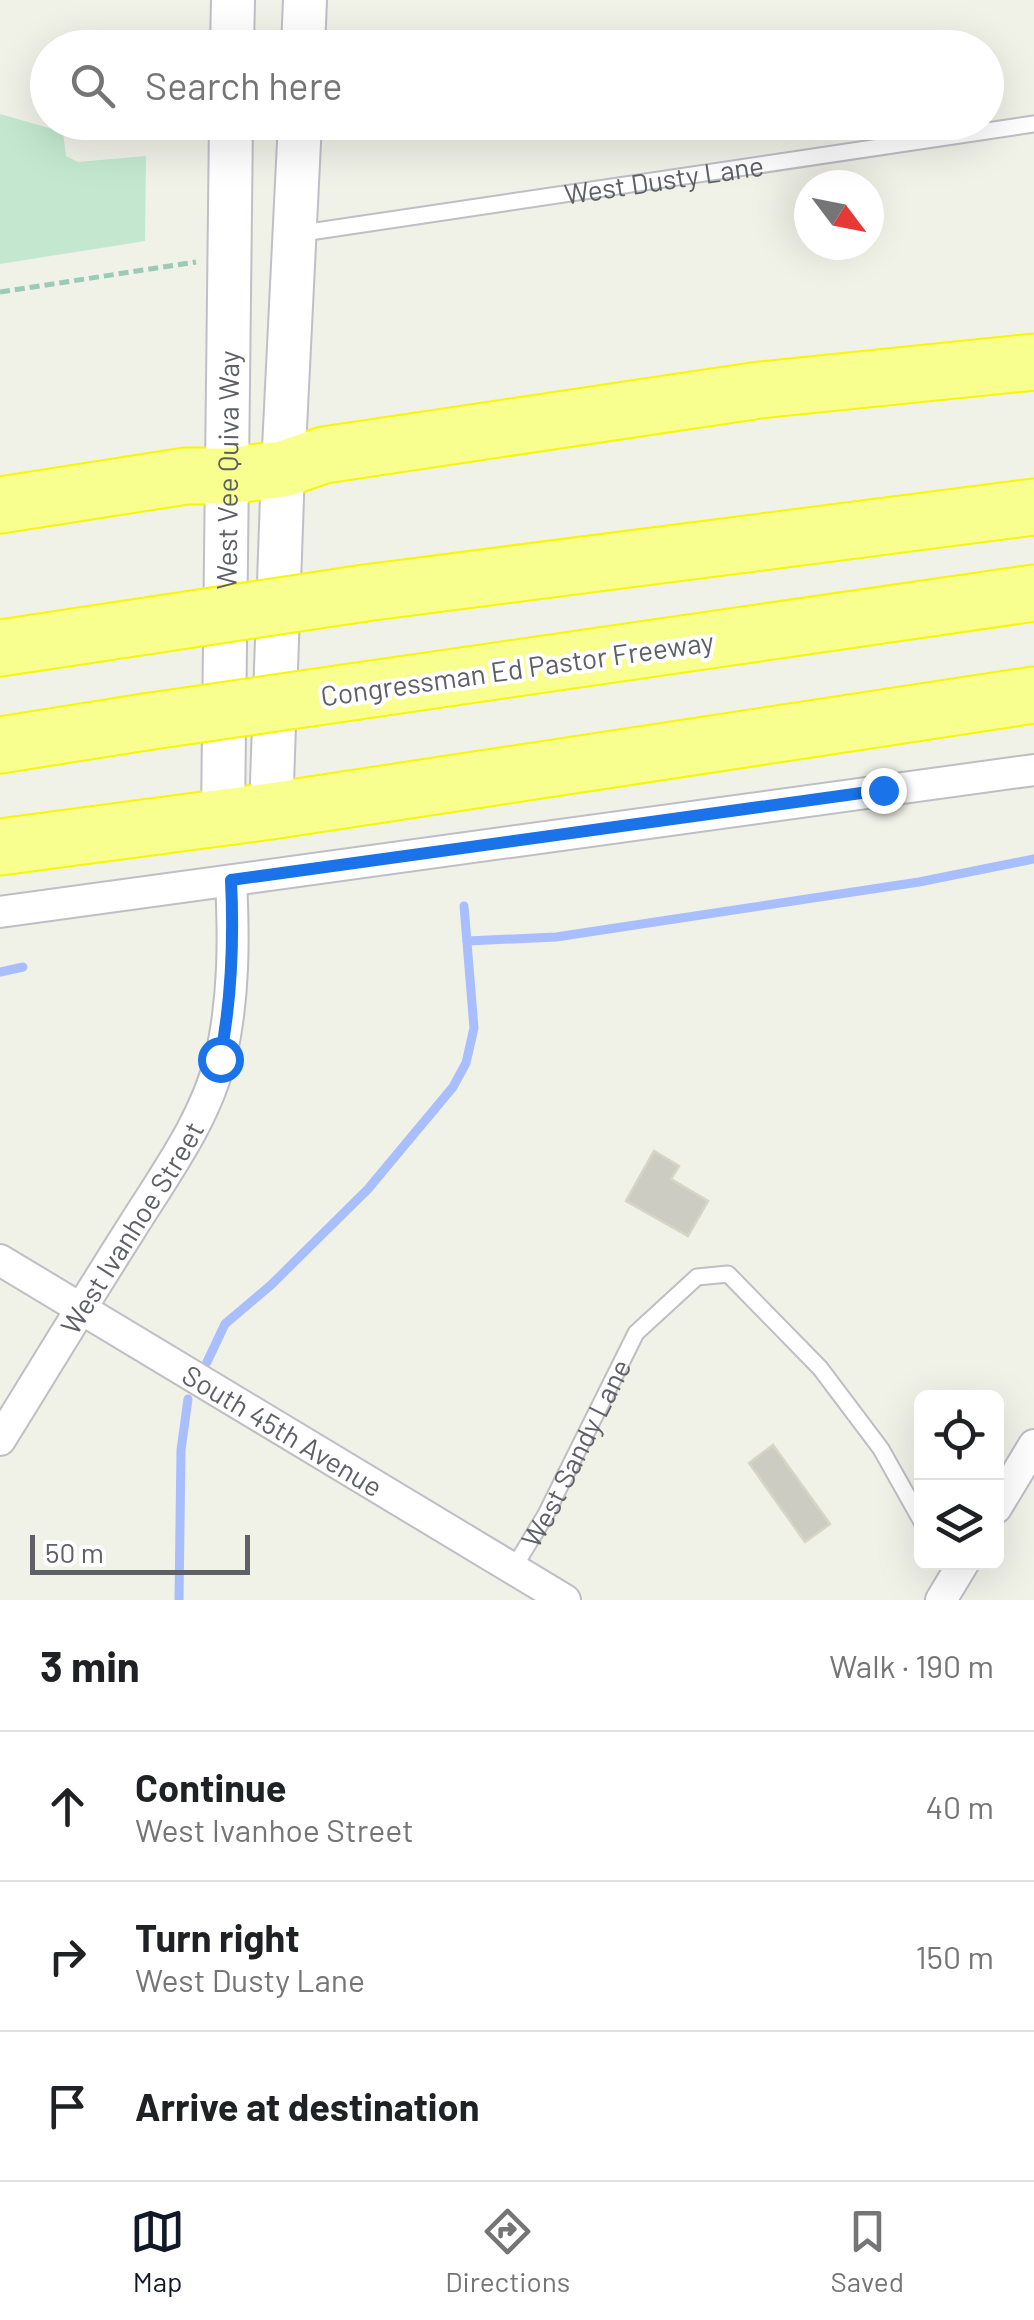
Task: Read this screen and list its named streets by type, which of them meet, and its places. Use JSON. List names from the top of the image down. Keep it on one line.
{"streets":{"highway":["Congressman Ed Pastor Freeway"],"street":["West Vee Quiva Way","West Ivanhoe Street","South 45th Avenue"],"lane":["West Dusty Lane","West Sandy Lane"]},"crossings":[["West Dusty Lane","West Vee Quiva Way"],["West Ivanhoe Street","South 45th Avenue"],["South 45th Avenue","West Sandy Lane"]],"scale_bar":"50 m","north":"bottom right","page":{"search":"Search here","scale":"50 m","heading":["3 min","Walk · 190 m"],"list":[["Continue","West Ivanhoe Street","40 m"],["Turn right","West Dusty Lane","150 m"],"Arrive at destination"],"nav":["Map","Directions","Saved"]}}
